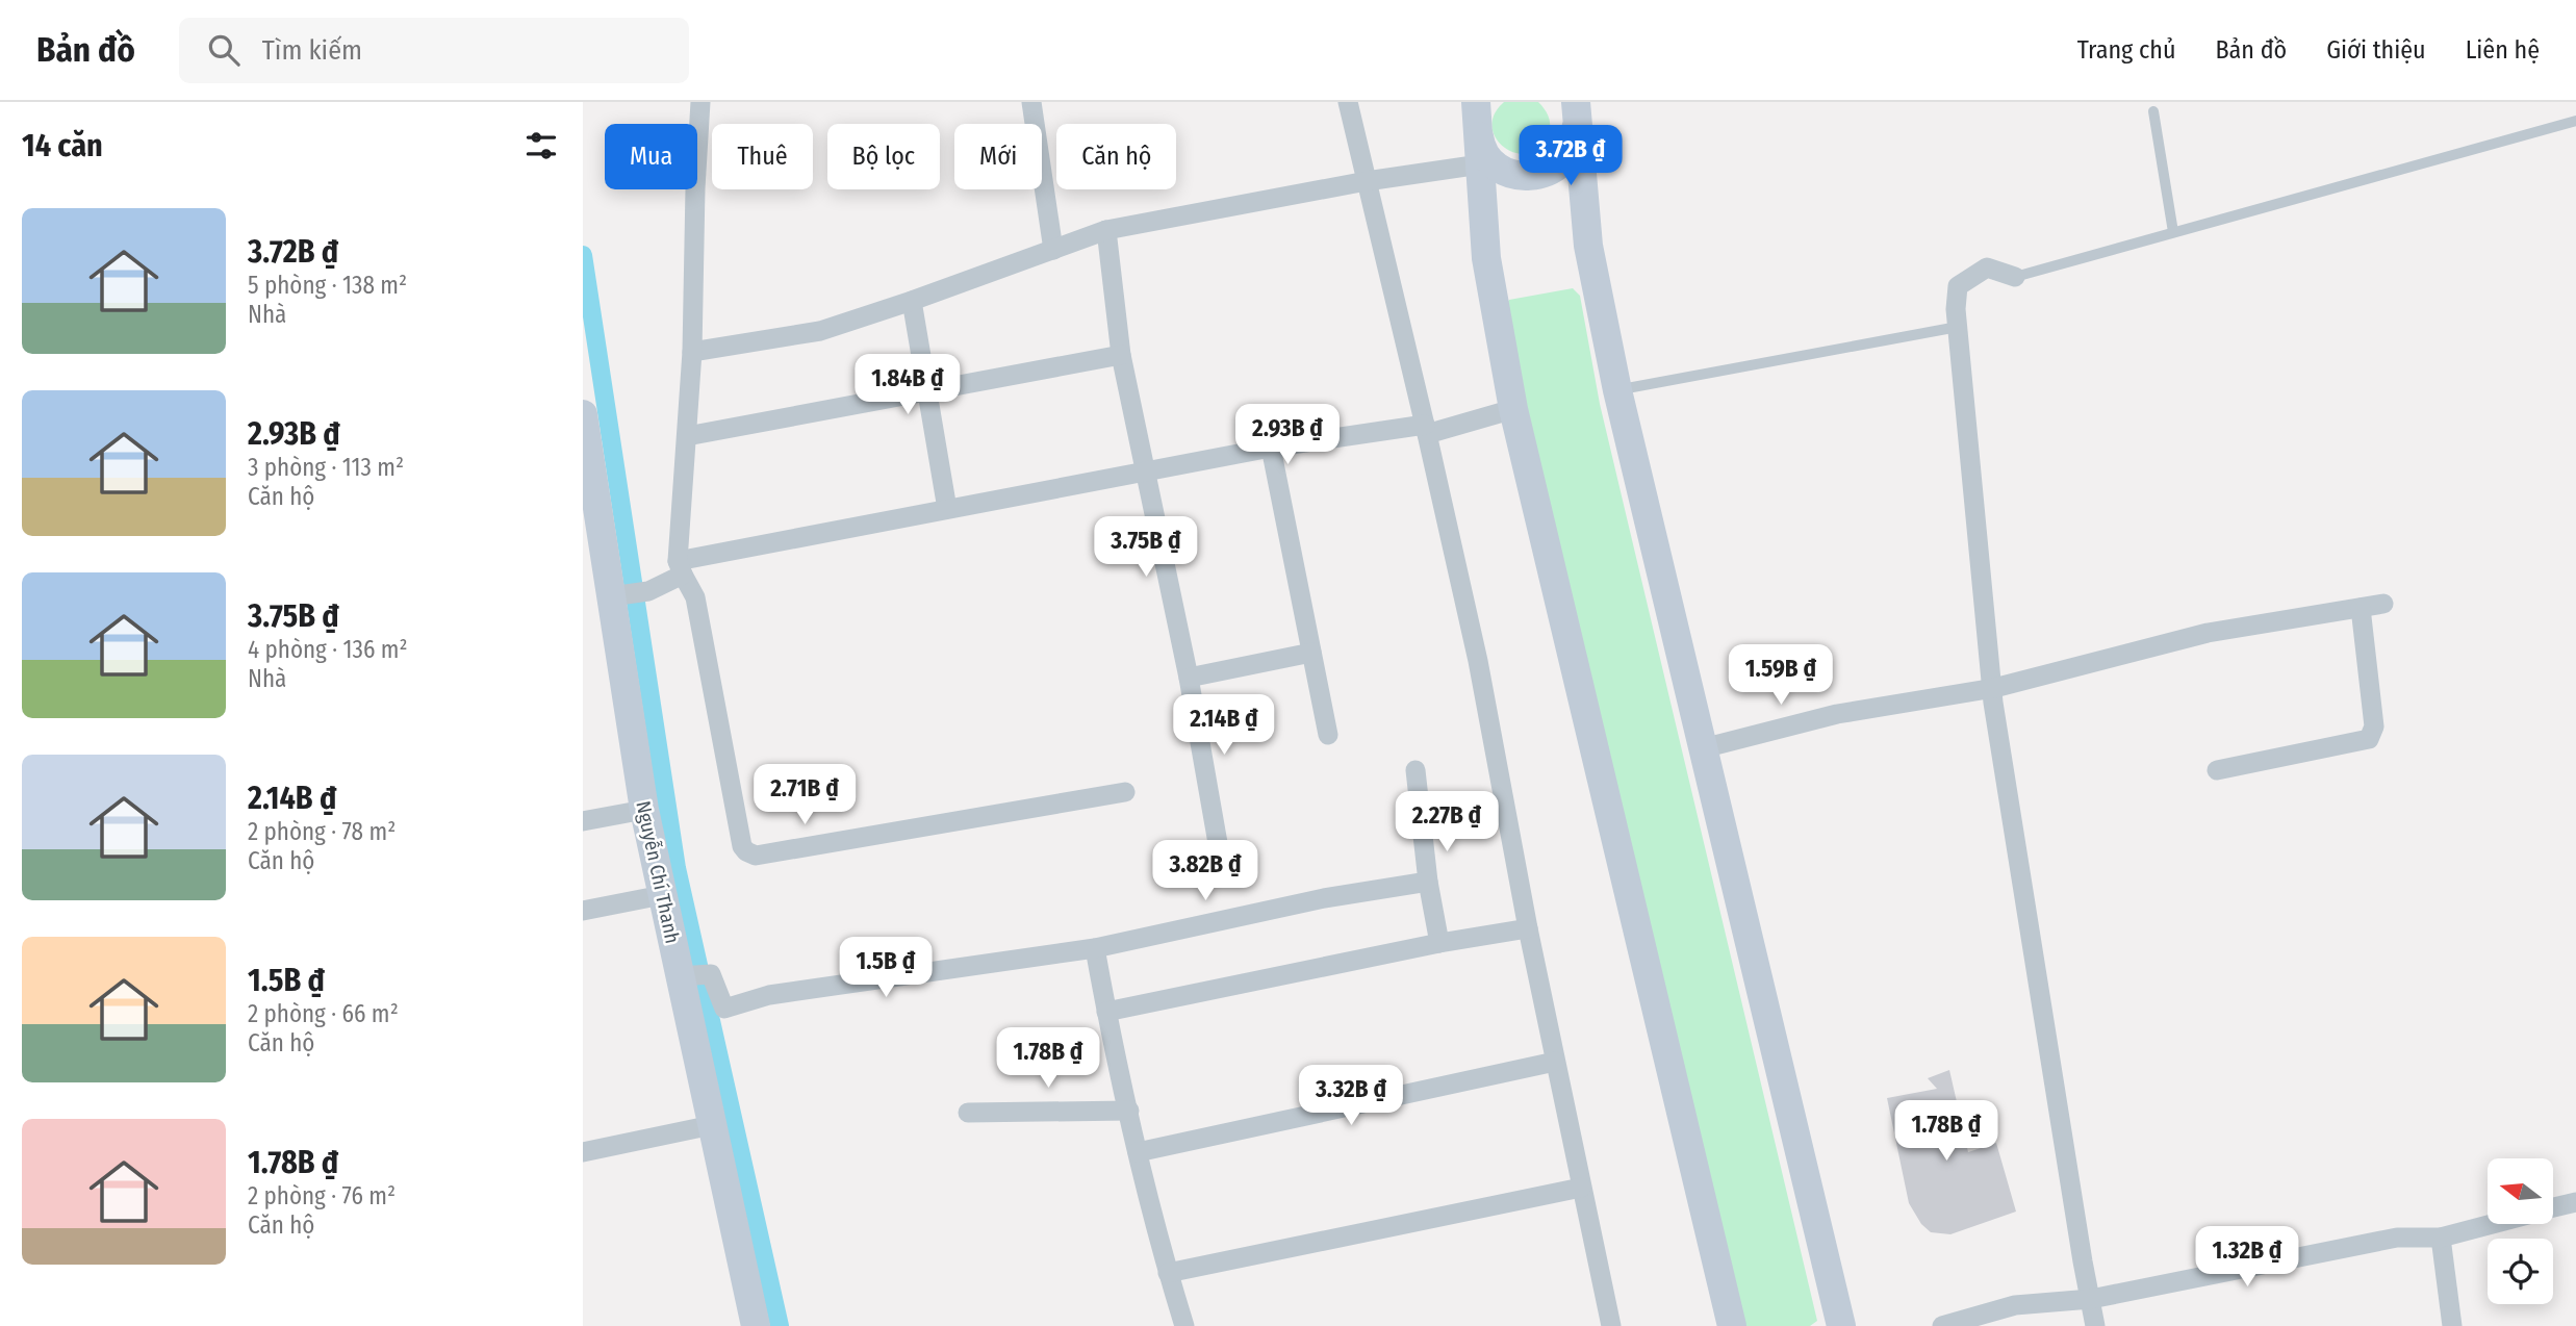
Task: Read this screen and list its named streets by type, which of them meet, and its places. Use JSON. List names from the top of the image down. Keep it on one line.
{"streets":{"street":["Nguyễn Chí Thanh"]},"north":"left","page":{"header":"Bản đồ","search":"Tìm kiếm","nav":["Trang chủ","Bản đồ","Giới thiệu","Liên hệ"],"heading":"14 căn","chip":["Mua","Thuê","Bộ lọc","Mới","Căn hộ"],"price":["3.72B ₫","1.84B ₫","2.93B ₫","3.75B ₫","1.59B ₫","2.14B ₫","2.71B ₫","2.27B ₫","3.82B ₫","1.5B ₫","1.78B ₫","3.32B ₫","1.78B ₫","1.32B ₫"],"list":[{"name":"3.72B ₫","note":"5 phòng · 138 m² · Nhà"},{"name":"2.93B ₫","note":"3 phòng · 113 m² · Căn hộ"},{"name":"3.75B ₫","note":"4 phòng · 136 m² · Nhà"},{"name":"2.14B ₫","note":"2 phòng · 78 m² · Căn hộ"},{"name":"1.5B ₫","note":"2 phòng · 66 m² · Căn hộ"},{"name":"1.78B ₫","note":"2 phòng · 76 m² · Căn hộ"}]}}
